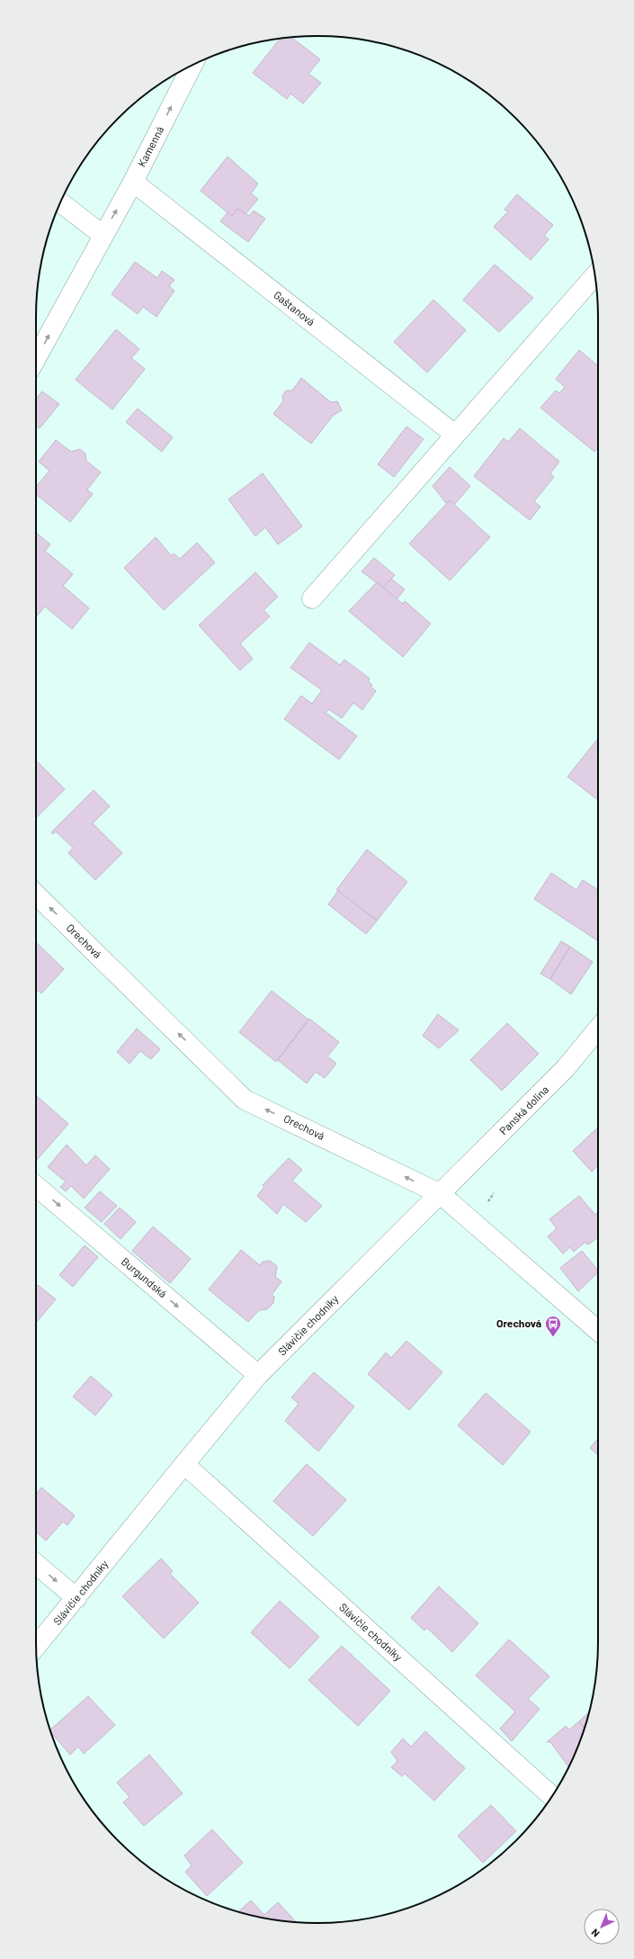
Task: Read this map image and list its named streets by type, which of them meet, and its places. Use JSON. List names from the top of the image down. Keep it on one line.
{"streets":{"street":["Kamenná","Gaštanová","Orechová","Panská dolina","Burgundská","Slávičie chodníky"]},"crossings":[["Kamenná","Gaštanová"],["Orechová","Panská dolina"],["Orechová","Slávičie chodníky"],["Panská dolina","Slávičie chodníky"],["Burgundská","Slávičie chodníky"]],"one_way":["Kamenná","Orechová","Burgundská"],"places":{"bus stop":["Orechová"]},"north":"bottom left"}
